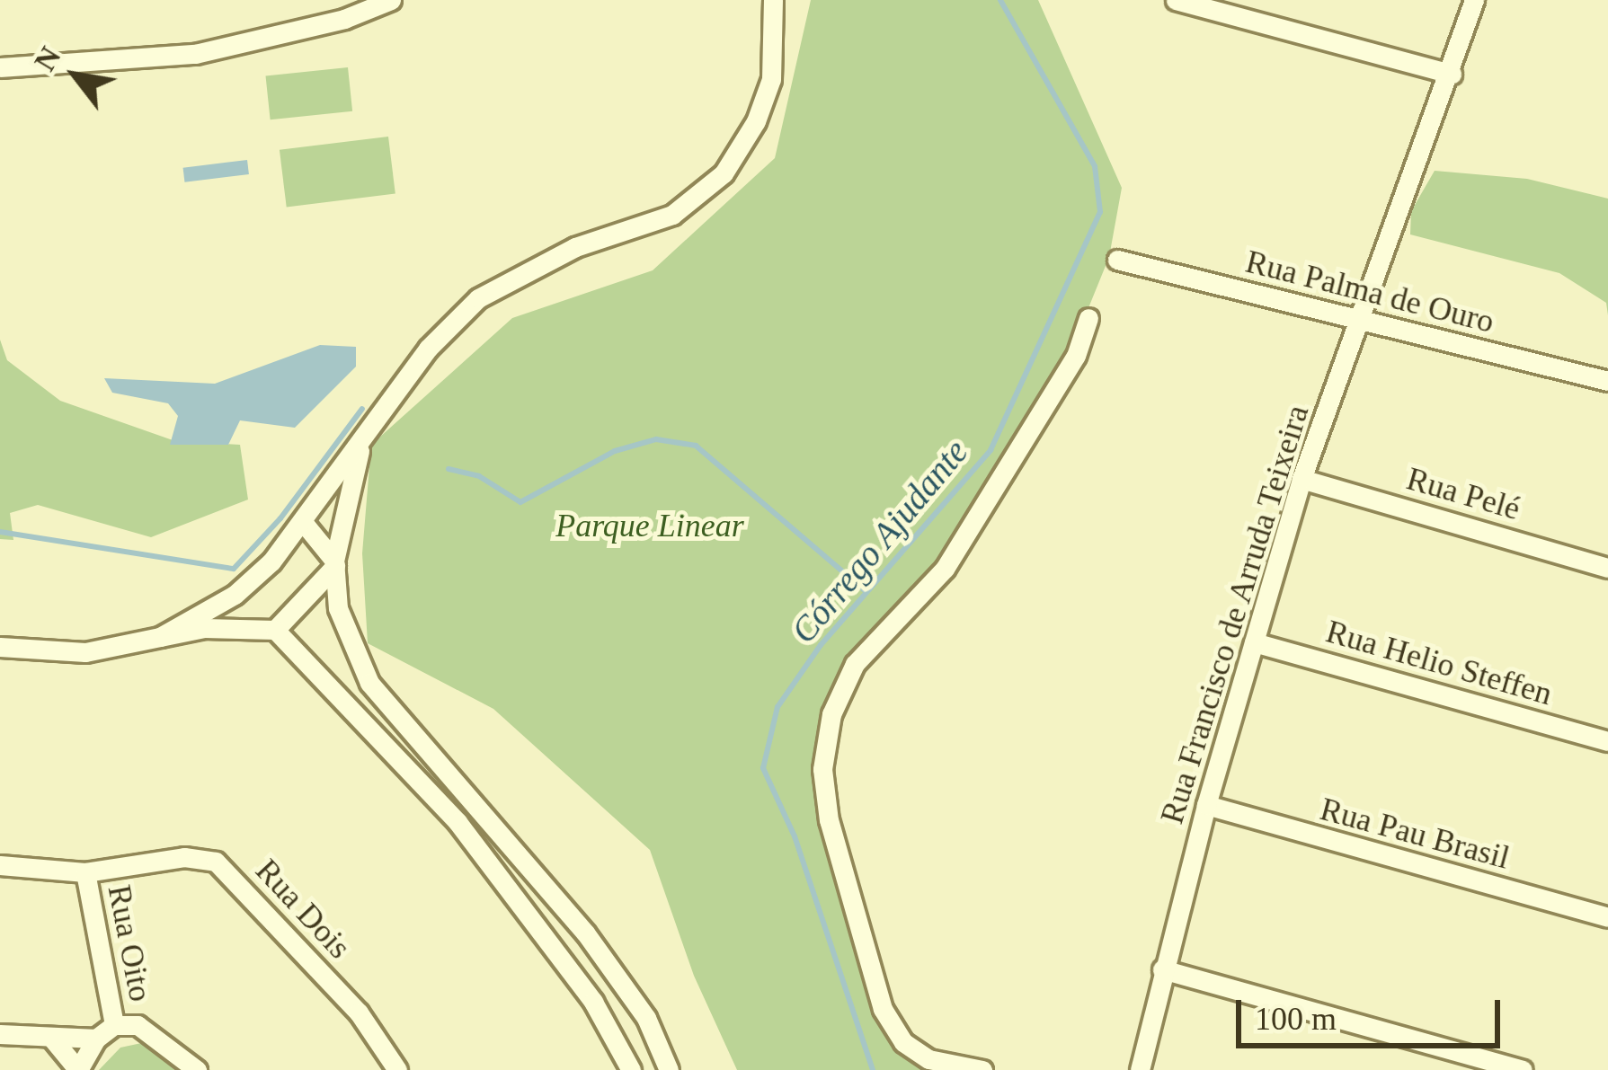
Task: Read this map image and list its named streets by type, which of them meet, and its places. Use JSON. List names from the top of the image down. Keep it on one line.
{"streets":{"street":["Rua Palma de Ouro","Rua Pelé","Rua Francisco de Arruda Teixeira","Rua Helio Steffen","Rua Pau Brasil","Rua Dois","Rua Oito"]},"crossings":[["Rua Palma de Ouro","Rua Francisco de Arruda Teixeira"],["Rua Pelé","Rua Francisco de Arruda Teixeira"],["Rua Francisco de Arruda Teixeira","Rua Helio Steffen"],["Rua Francisco de Arruda Teixeira","Rua Pau Brasil"],["Rua Dois","Rua Oito"]],"water":["Córrego Ajudante"],"parks":["Parque Linear"],"scale_bar":"100 m","north":"top left"}
